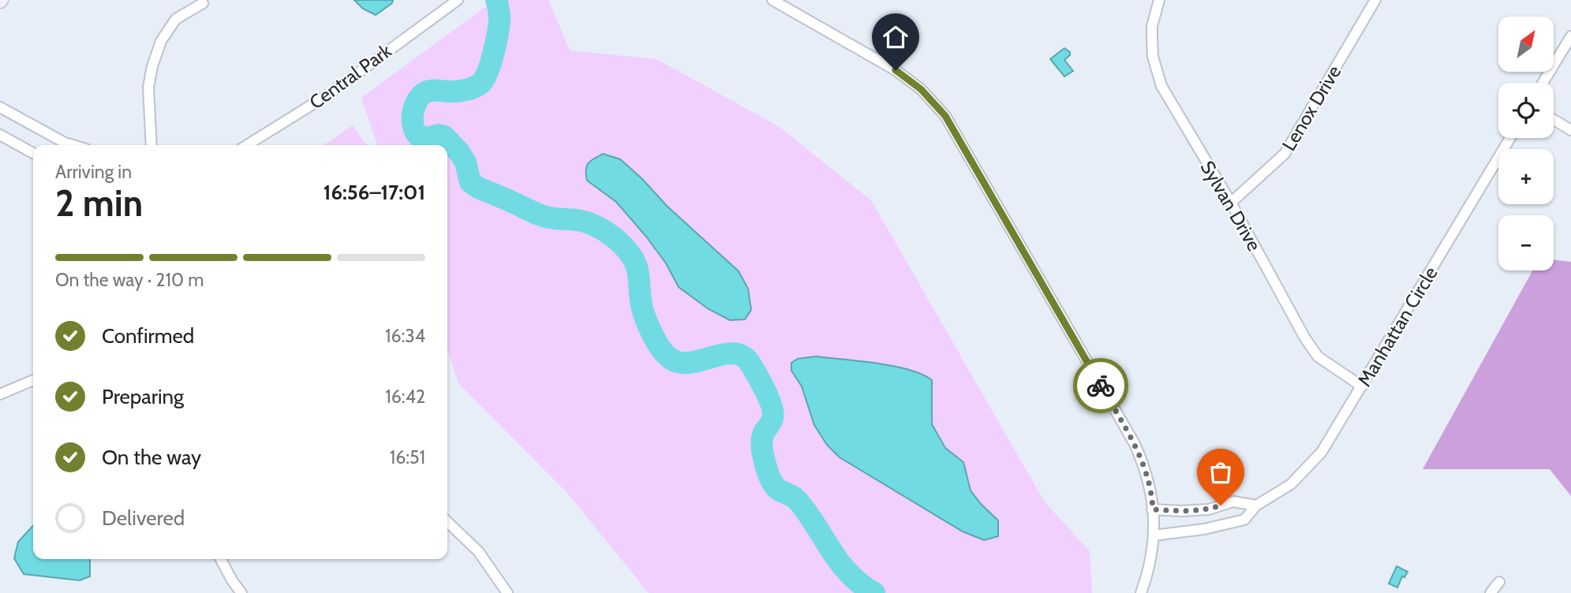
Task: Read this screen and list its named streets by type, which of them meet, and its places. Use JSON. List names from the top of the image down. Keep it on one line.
{"streets":{"street":["Central Park","Lenox Drive","Sylvan Drive","Manhattan Circle"]},"crossings":[["Lenox Drive","Sylvan Drive"],["Sylvan Drive","Manhattan Circle"]],"north":"top right","page":{"map_buttons":["+","−"],"heading":["2 min","Arriving in","16:56–17:01"],"bar":"On the way · 210 m","list":[["Confirmed","16:34"],["Preparing","16:42"],["On the way","16:51"],"Delivered"]}}
